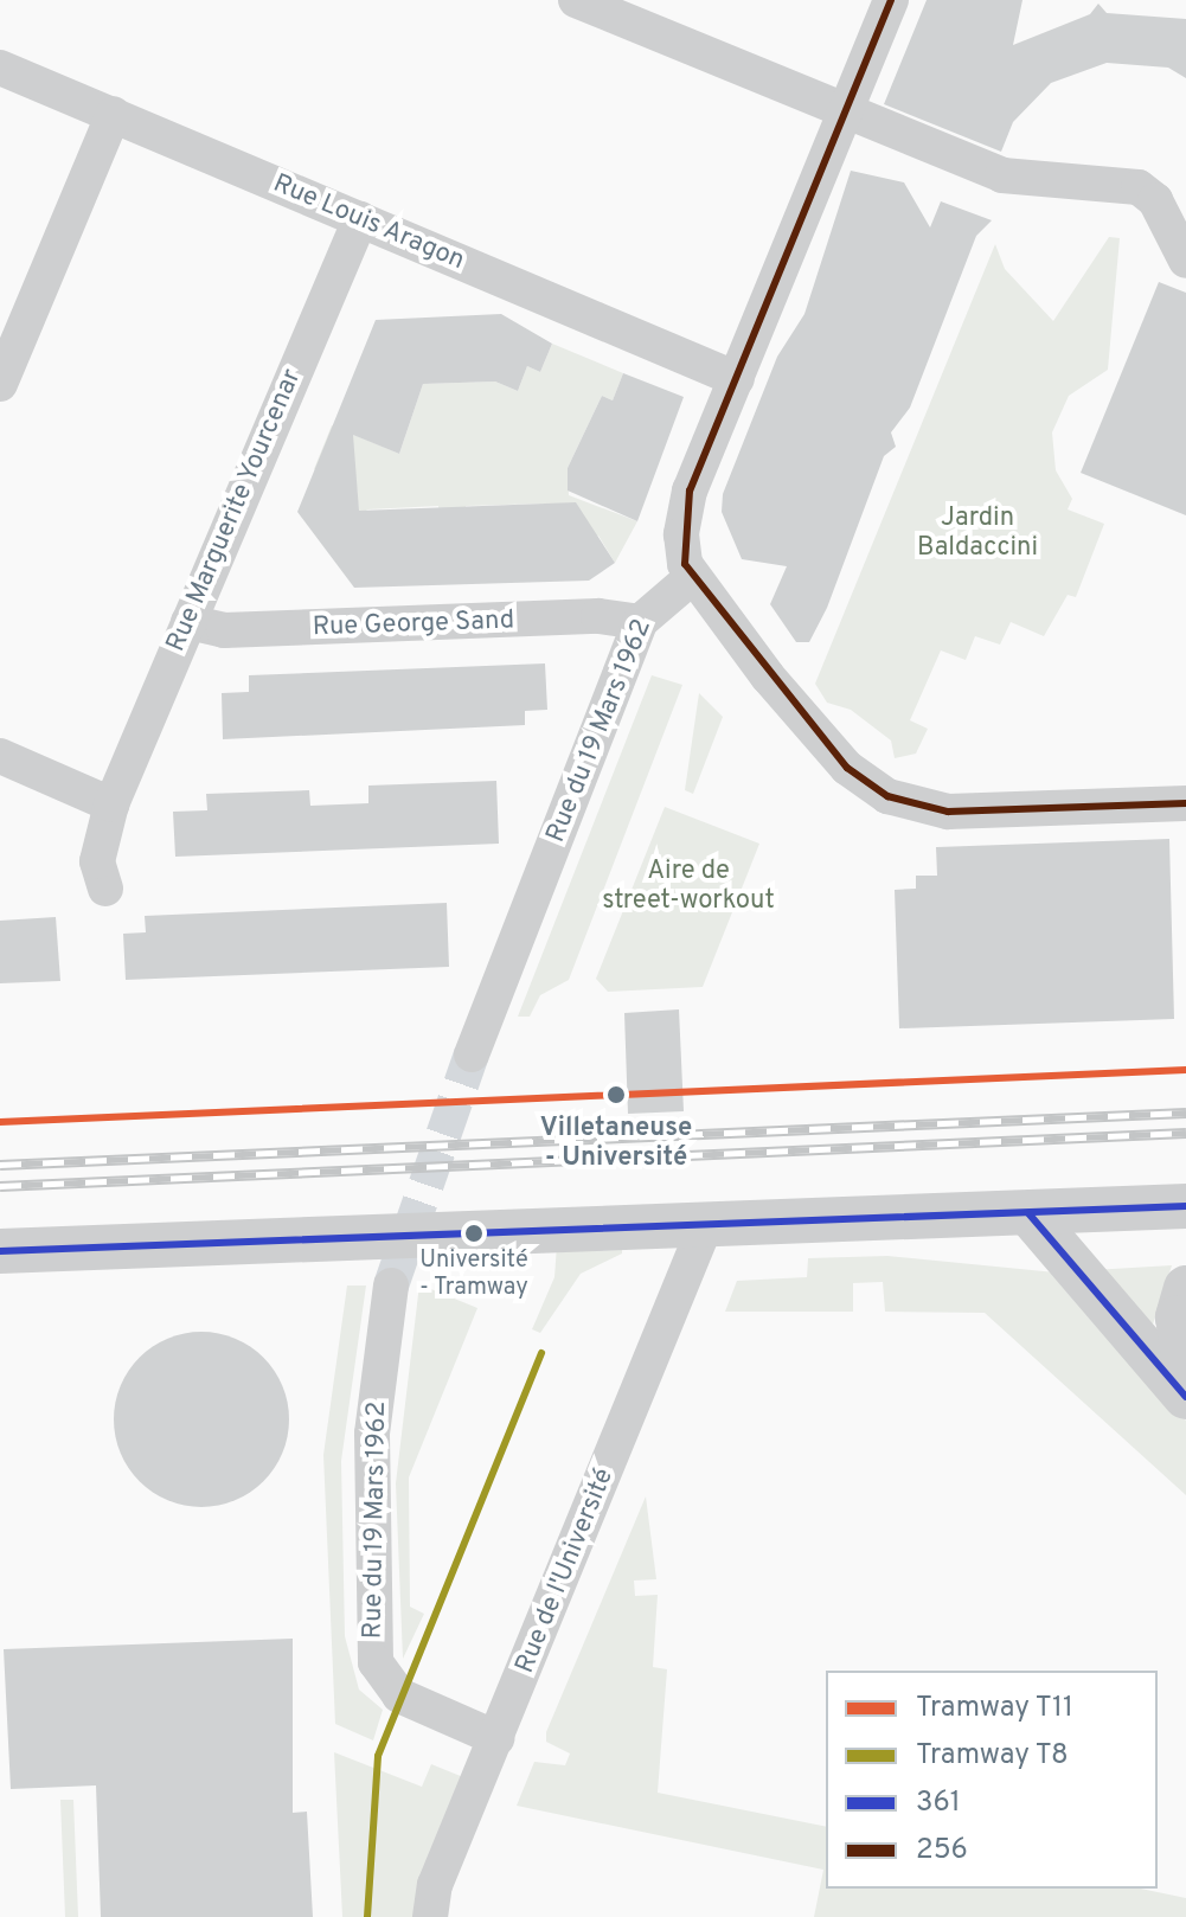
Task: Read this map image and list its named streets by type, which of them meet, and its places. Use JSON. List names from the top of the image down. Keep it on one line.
{"streets":{"street":["Rue Louis Aragon","Rue Marguerite Yourcenar","Rue George Sand","Rue du 19 Mars 1962","Rue de l'Université"]},"crossings":[["Rue Louis Aragon","Rue Marguerite Yourcenar"],["Rue Marguerite Yourcenar","Rue George Sand"],["Rue George Sand","Rue du 19 Mars 1962"],["Rue du 19 Mars 1962","Rue de l'Université"]],"parks":["Jardin Baldaccini","Aire de street-workout"],"places":["Villetaneuse - Université","Université - Tramway"],"lines":["transit line 256","tram line T11","transit line 361","tram line T8"],"legend":["Tramway T11","Tramway T8","361","256"]}
